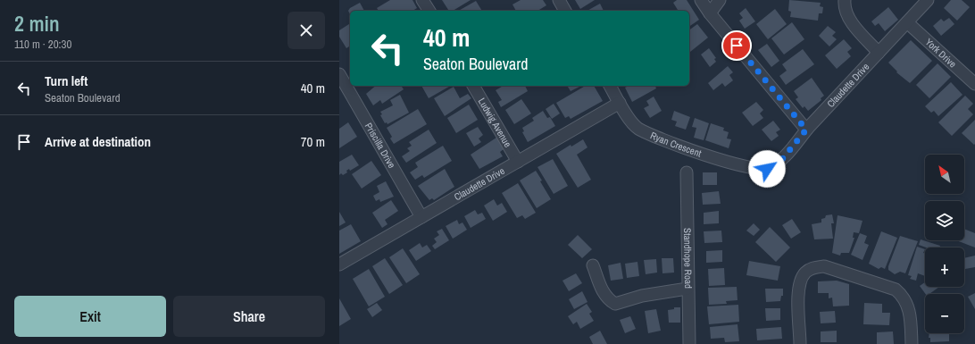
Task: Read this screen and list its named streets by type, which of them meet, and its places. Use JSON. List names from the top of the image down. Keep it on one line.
{"streets":{"street":["York Drive","Claudette Drive","Ludwig Avenue","Ryan Crescent","Priscilla Drive","Standhope Road"]},"crossings":[["York Drive","Claudette Drive"],["Claudette Drive","Ludwig Avenue"],["Claudette Drive","Ryan Crescent"],["Claudette Drive","Priscilla Drive"]],"north":"top left","page":{"heading":["2 min","110 m · 20:30"],"turn":["40 m","Seaton Boulevard"],"list":[{"name":"Turn left","note":"Seaton Boulevard","value":"40 m"},{"name":"Arrive at destination","value":"70 m"}],"map_buttons":["+","−"],"buttons":["Exit","Share"]}}
